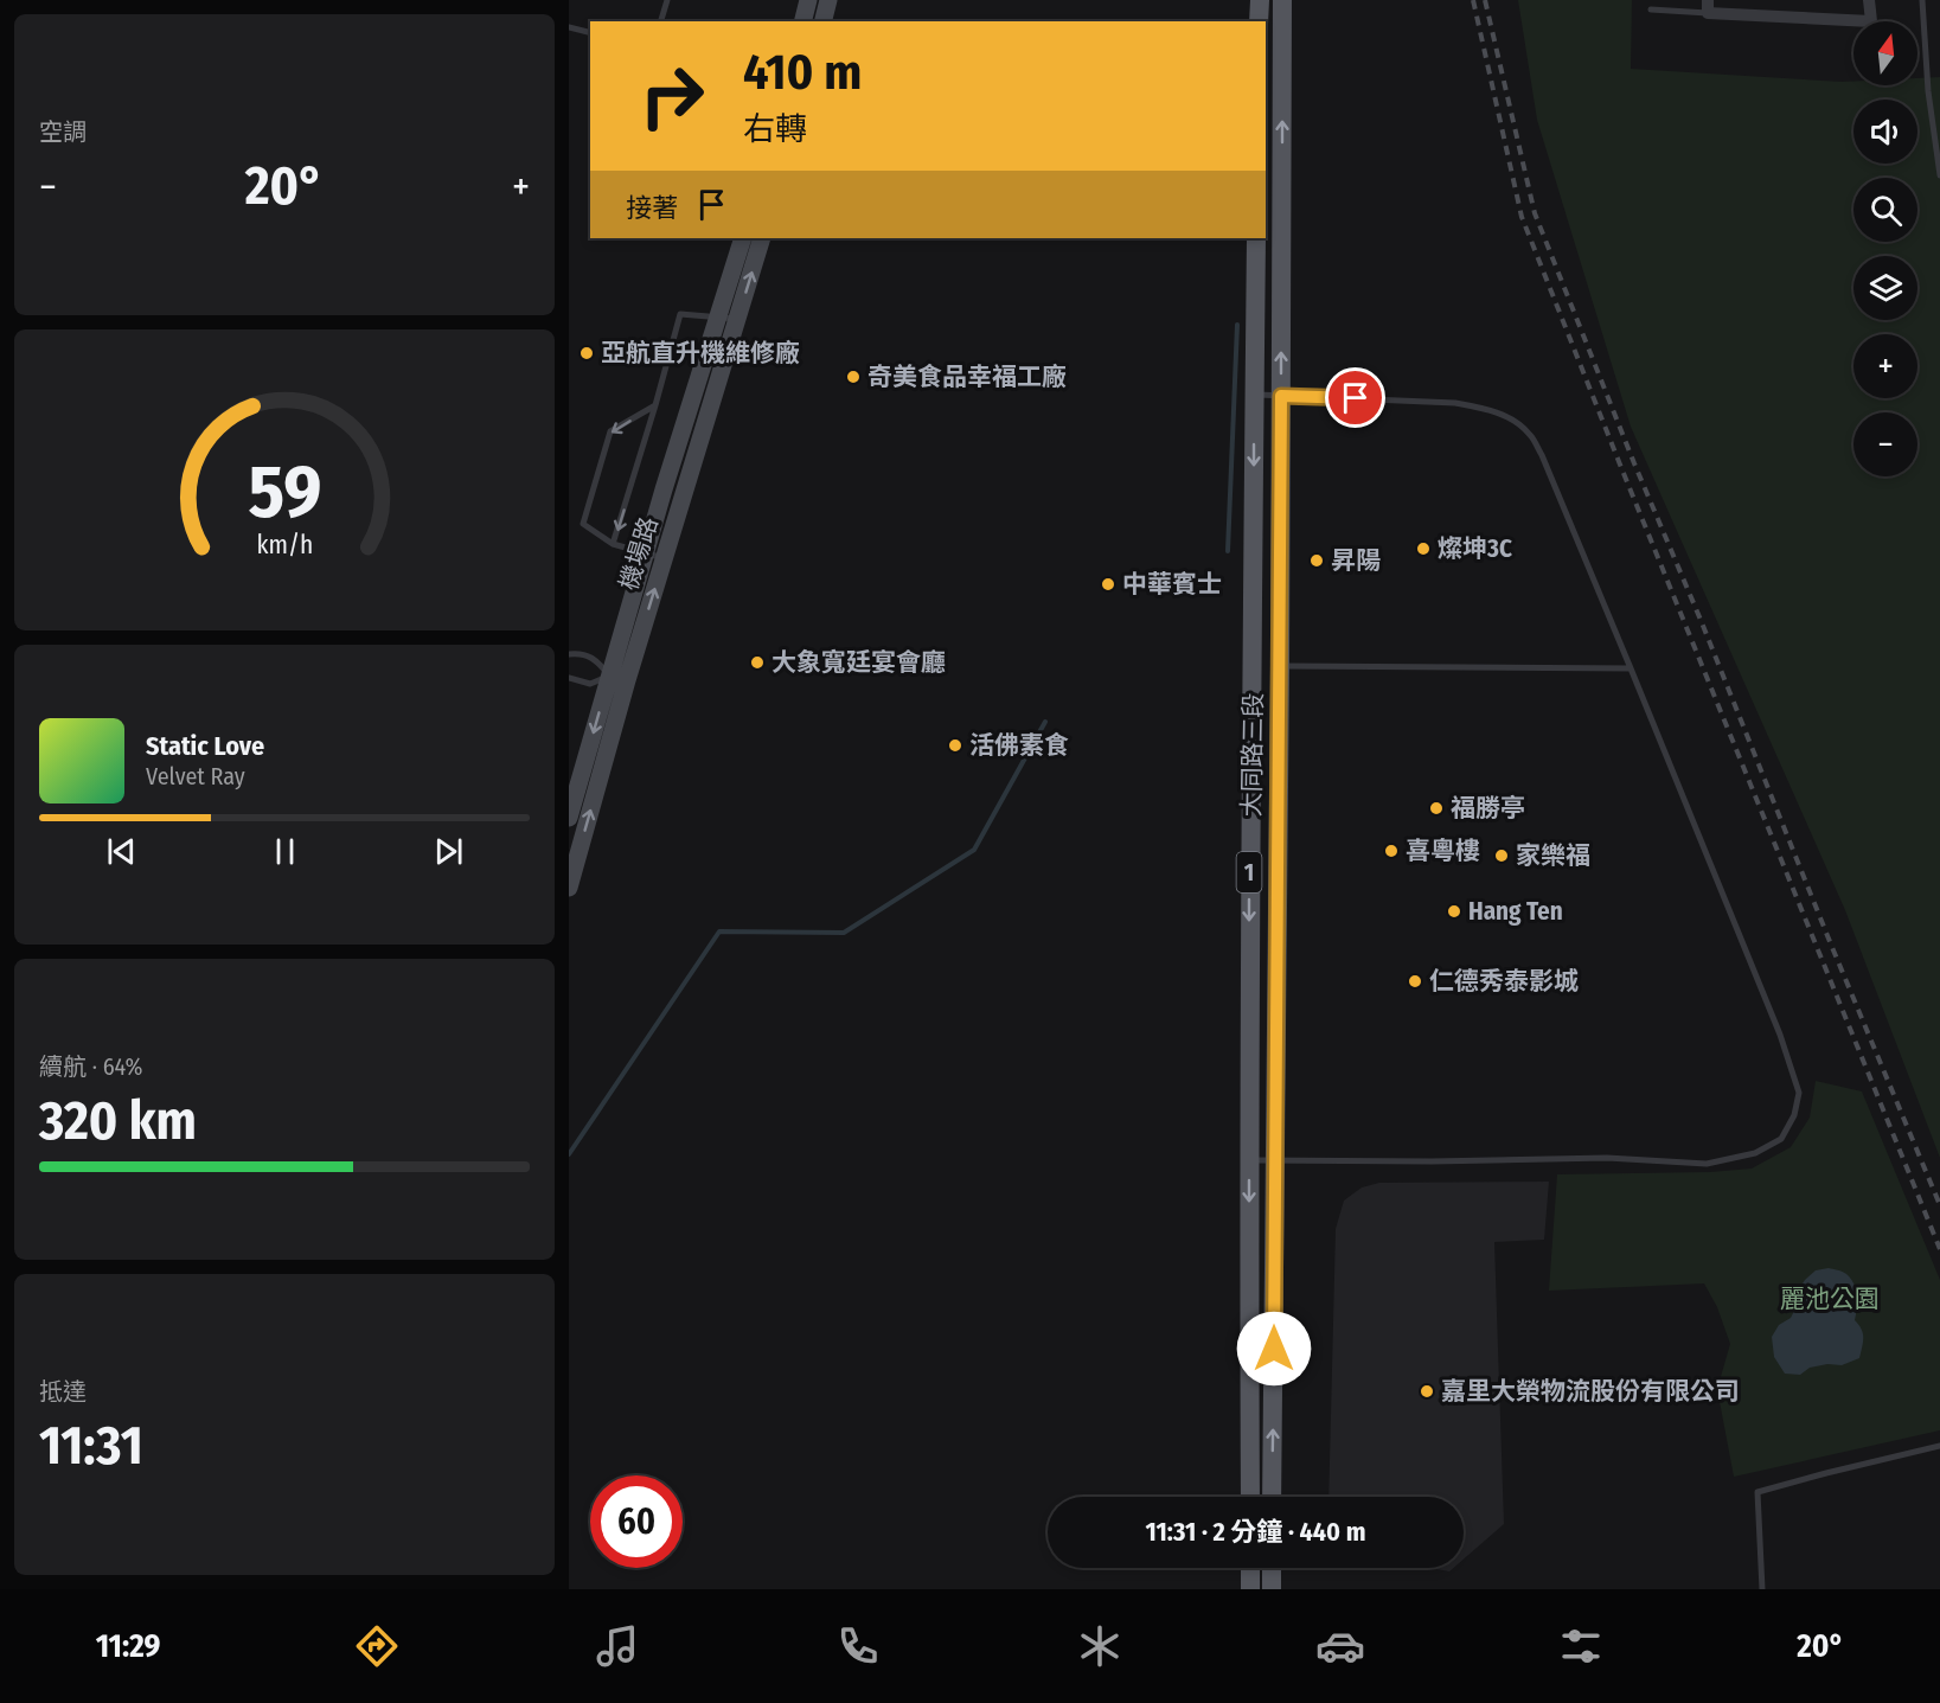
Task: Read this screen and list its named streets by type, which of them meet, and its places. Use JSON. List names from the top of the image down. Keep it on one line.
{"streets":{"main road":["大同路三段","1"],"street":["機場路"]},"parks":["麗池公園"],"places":["亞航直升機維修廠","奇美食品幸福工廠","燦坤3C","昇陽","中華賓士","大象寬廷宴會廳","活佛素食","福勝亭","喜粵樓","家樂福","Hang Ten","仁德秀泰影城","嘉里大榮物流股份有限公司"],"north":"top","page":{"tile":["空調",["續航 · 64%","320 km"],["抵達","11:31"]],"map_buttons":["+","−"],"turn":["410 m","右轉"],"heat":["−","20°","+"],"then":"接著","song":["Static Love","Velvet Ray"],"limit":"60","trip":"11:31 · 2 分鐘 · 440 m","tabs":["11:29","20°"],"gauge":["59","km/h"]}}
